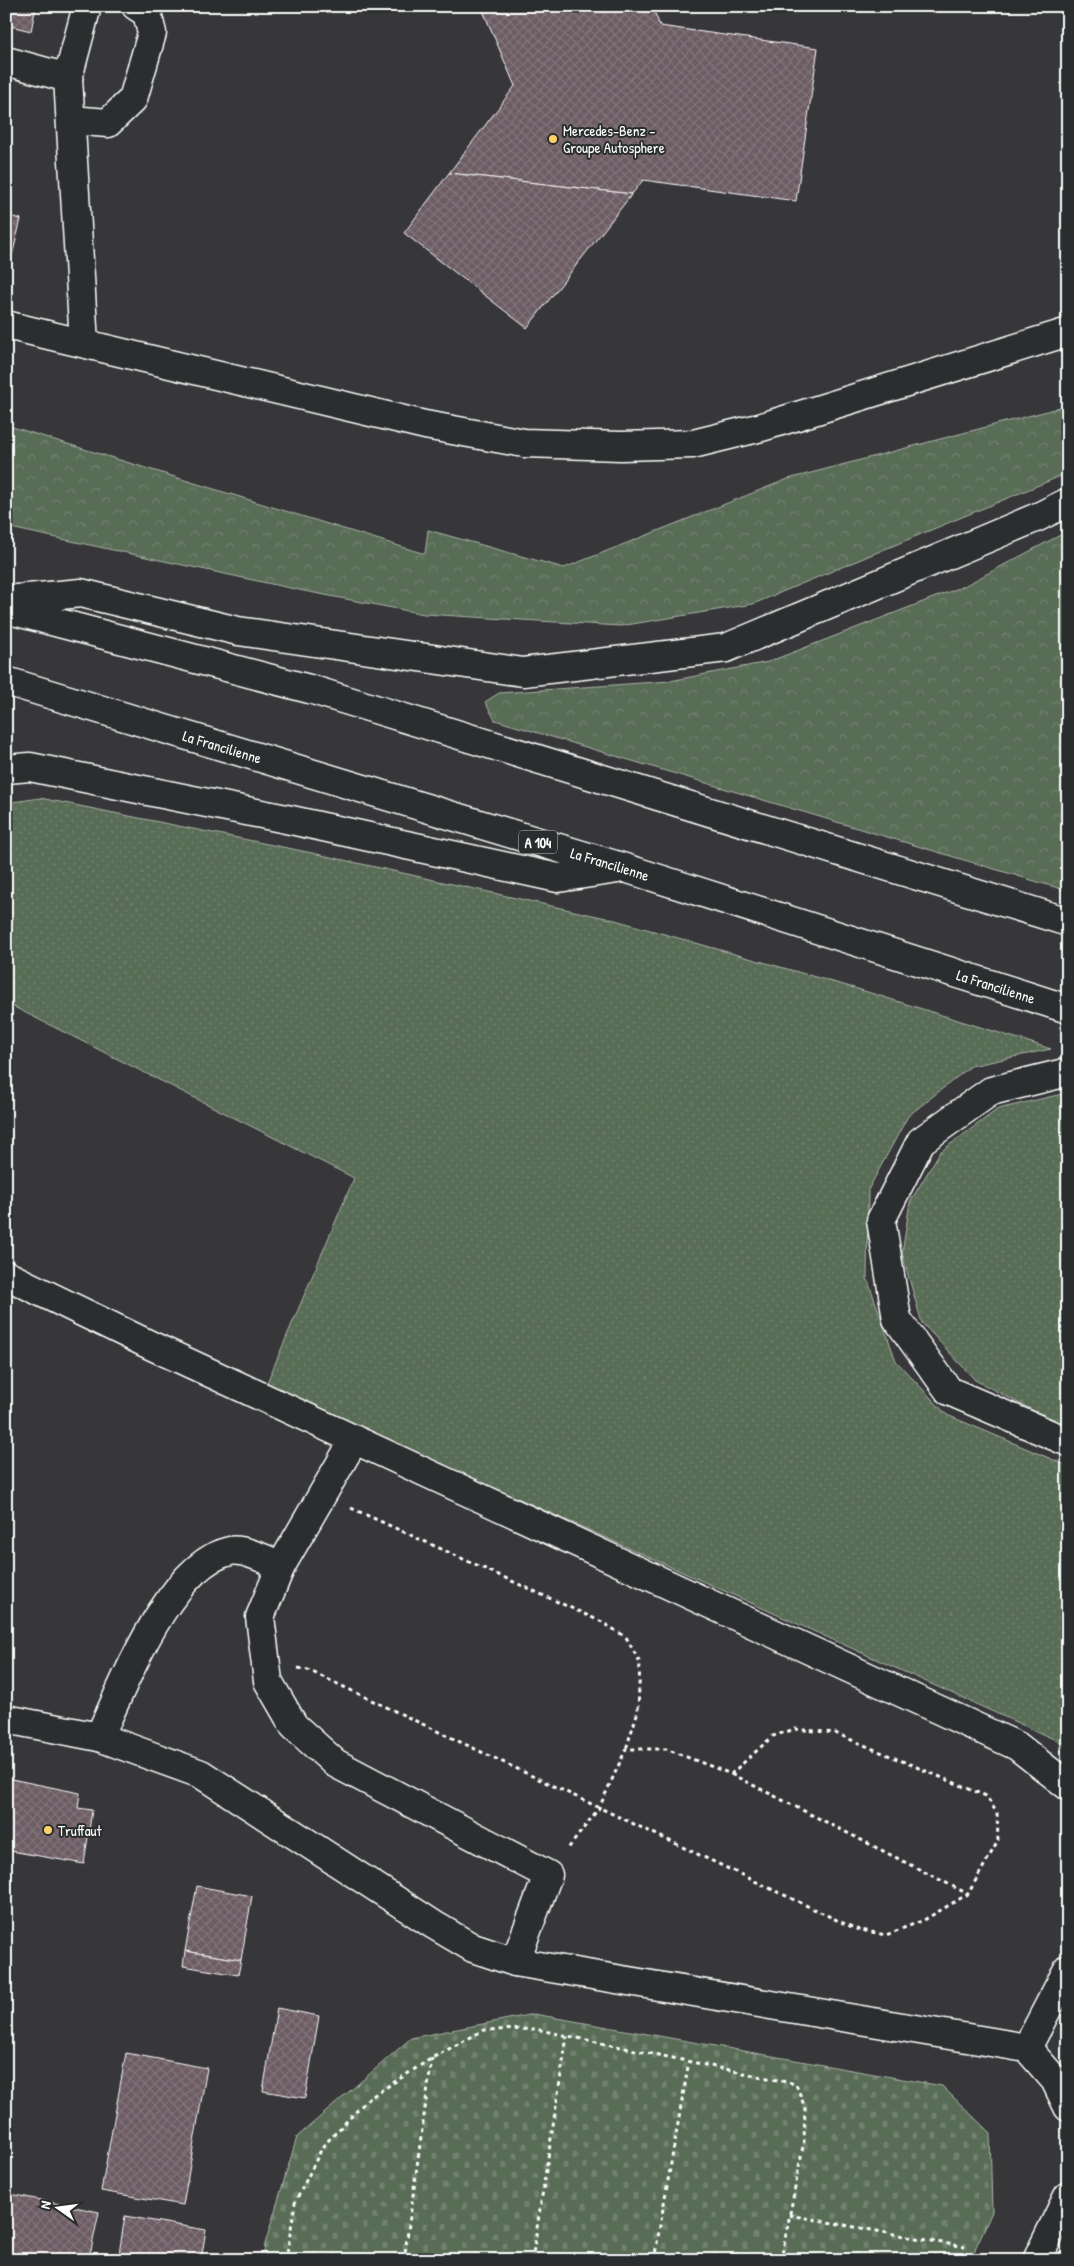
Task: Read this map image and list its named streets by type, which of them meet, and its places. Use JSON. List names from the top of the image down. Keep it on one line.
{"streets":{"main road":["La Francilienne","A 104"]},"places":["Mercedes-Benz - Groupe Autosphere","Truffaut"],"north":"left"}
